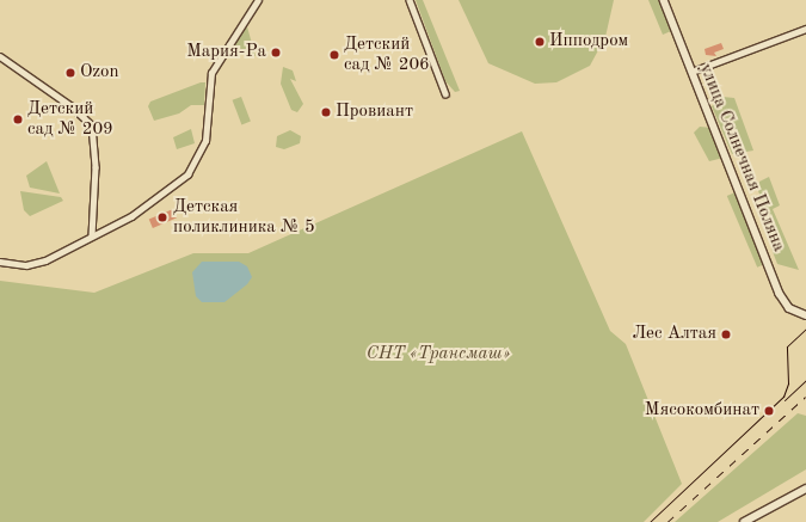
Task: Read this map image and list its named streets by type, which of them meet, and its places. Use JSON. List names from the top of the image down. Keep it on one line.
{"streets":{"street":["улица Солнечная Поляна"]},"parks":["СНТ «Трансмаш»"],"places":["Ипподром","Мария-Ра","Детский сад № 206","Ozon","Провиант","Детский сад № 209","Детская поликлиника № 5","Лес Алтая","Мясокомбинат"]}
